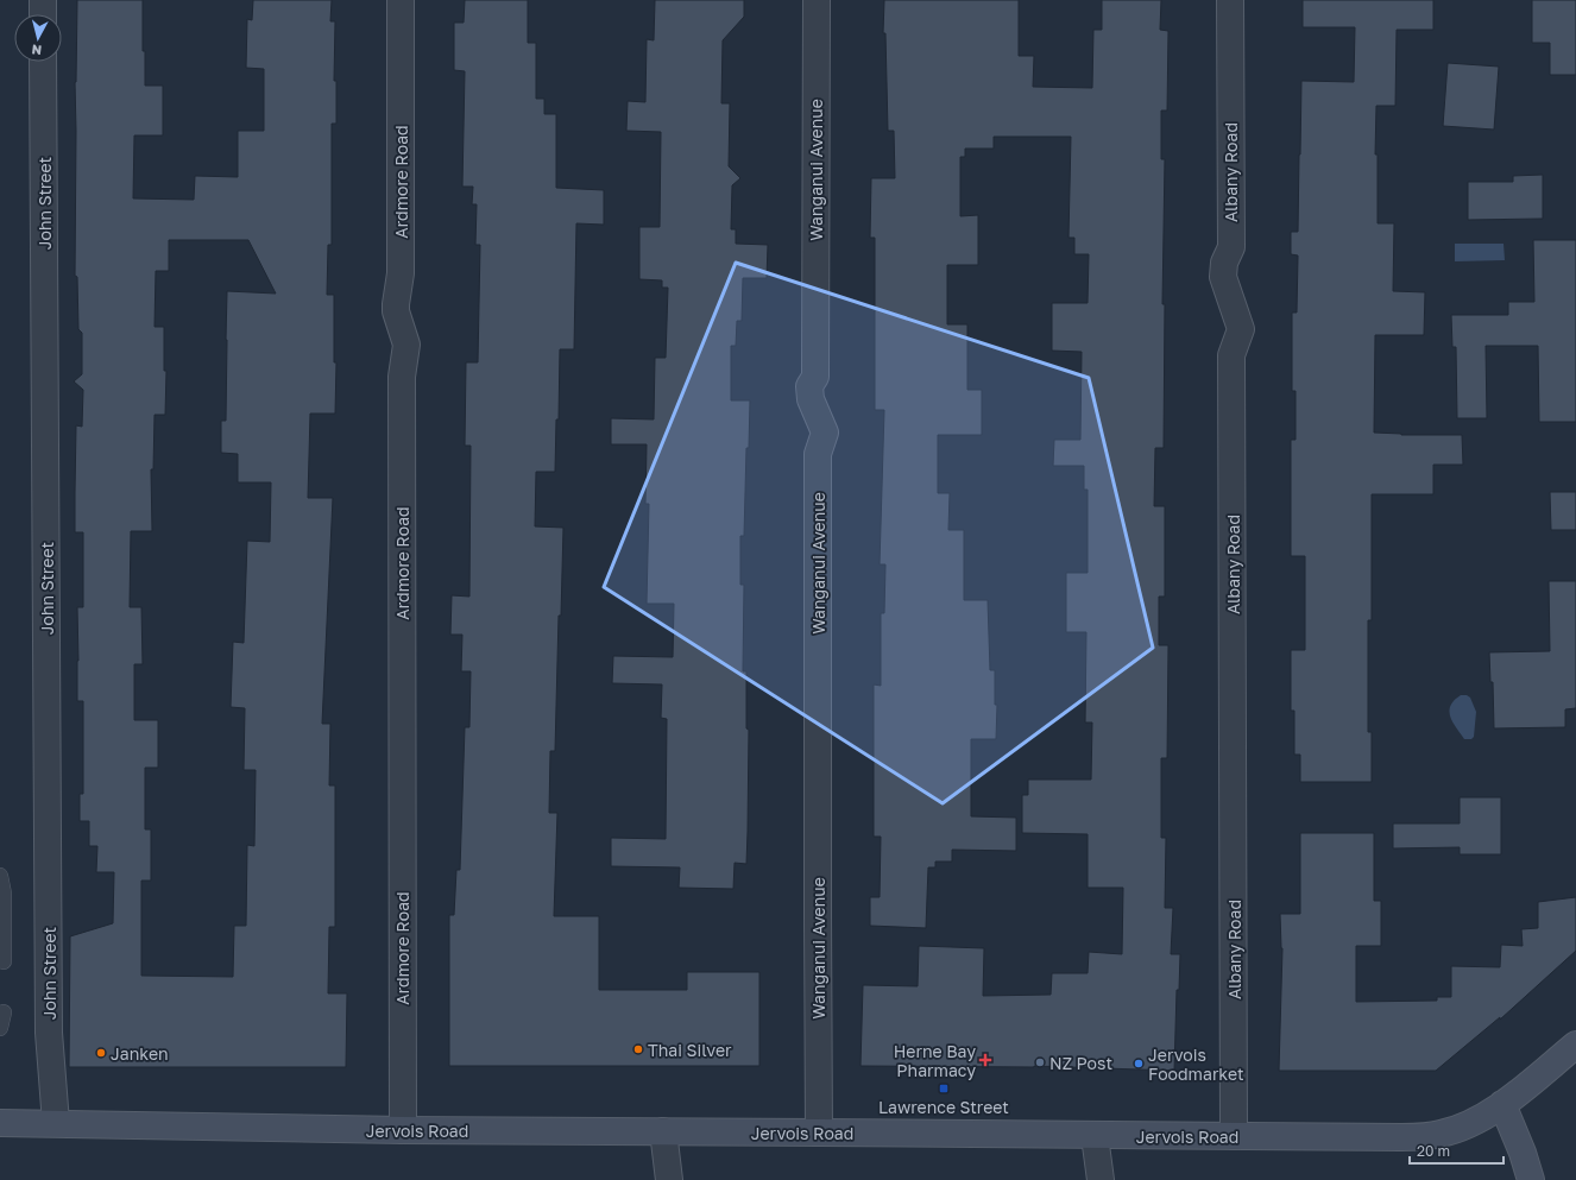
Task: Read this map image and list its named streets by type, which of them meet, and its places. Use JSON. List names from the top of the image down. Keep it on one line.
{"streets":{"main road":["Jervois Road"],"street":["Wanganui Avenue","Albany Road","Ardmore Road","John Street"]},"crossings":[["Wanganui Avenue","Jervois Road"],["Albany Road","Jervois Road"],["Ardmore Road","Jervois Road"],["John Street","Jervois Road"]],"places":{"other":["Thai Silver","Janken","NZ Post","Jervois Foodmarket"],"health":["Herne Bay Pharmacy"],"transit":["Lawrence Street"]},"scale_bar":"20 m","north":"bottom"}
